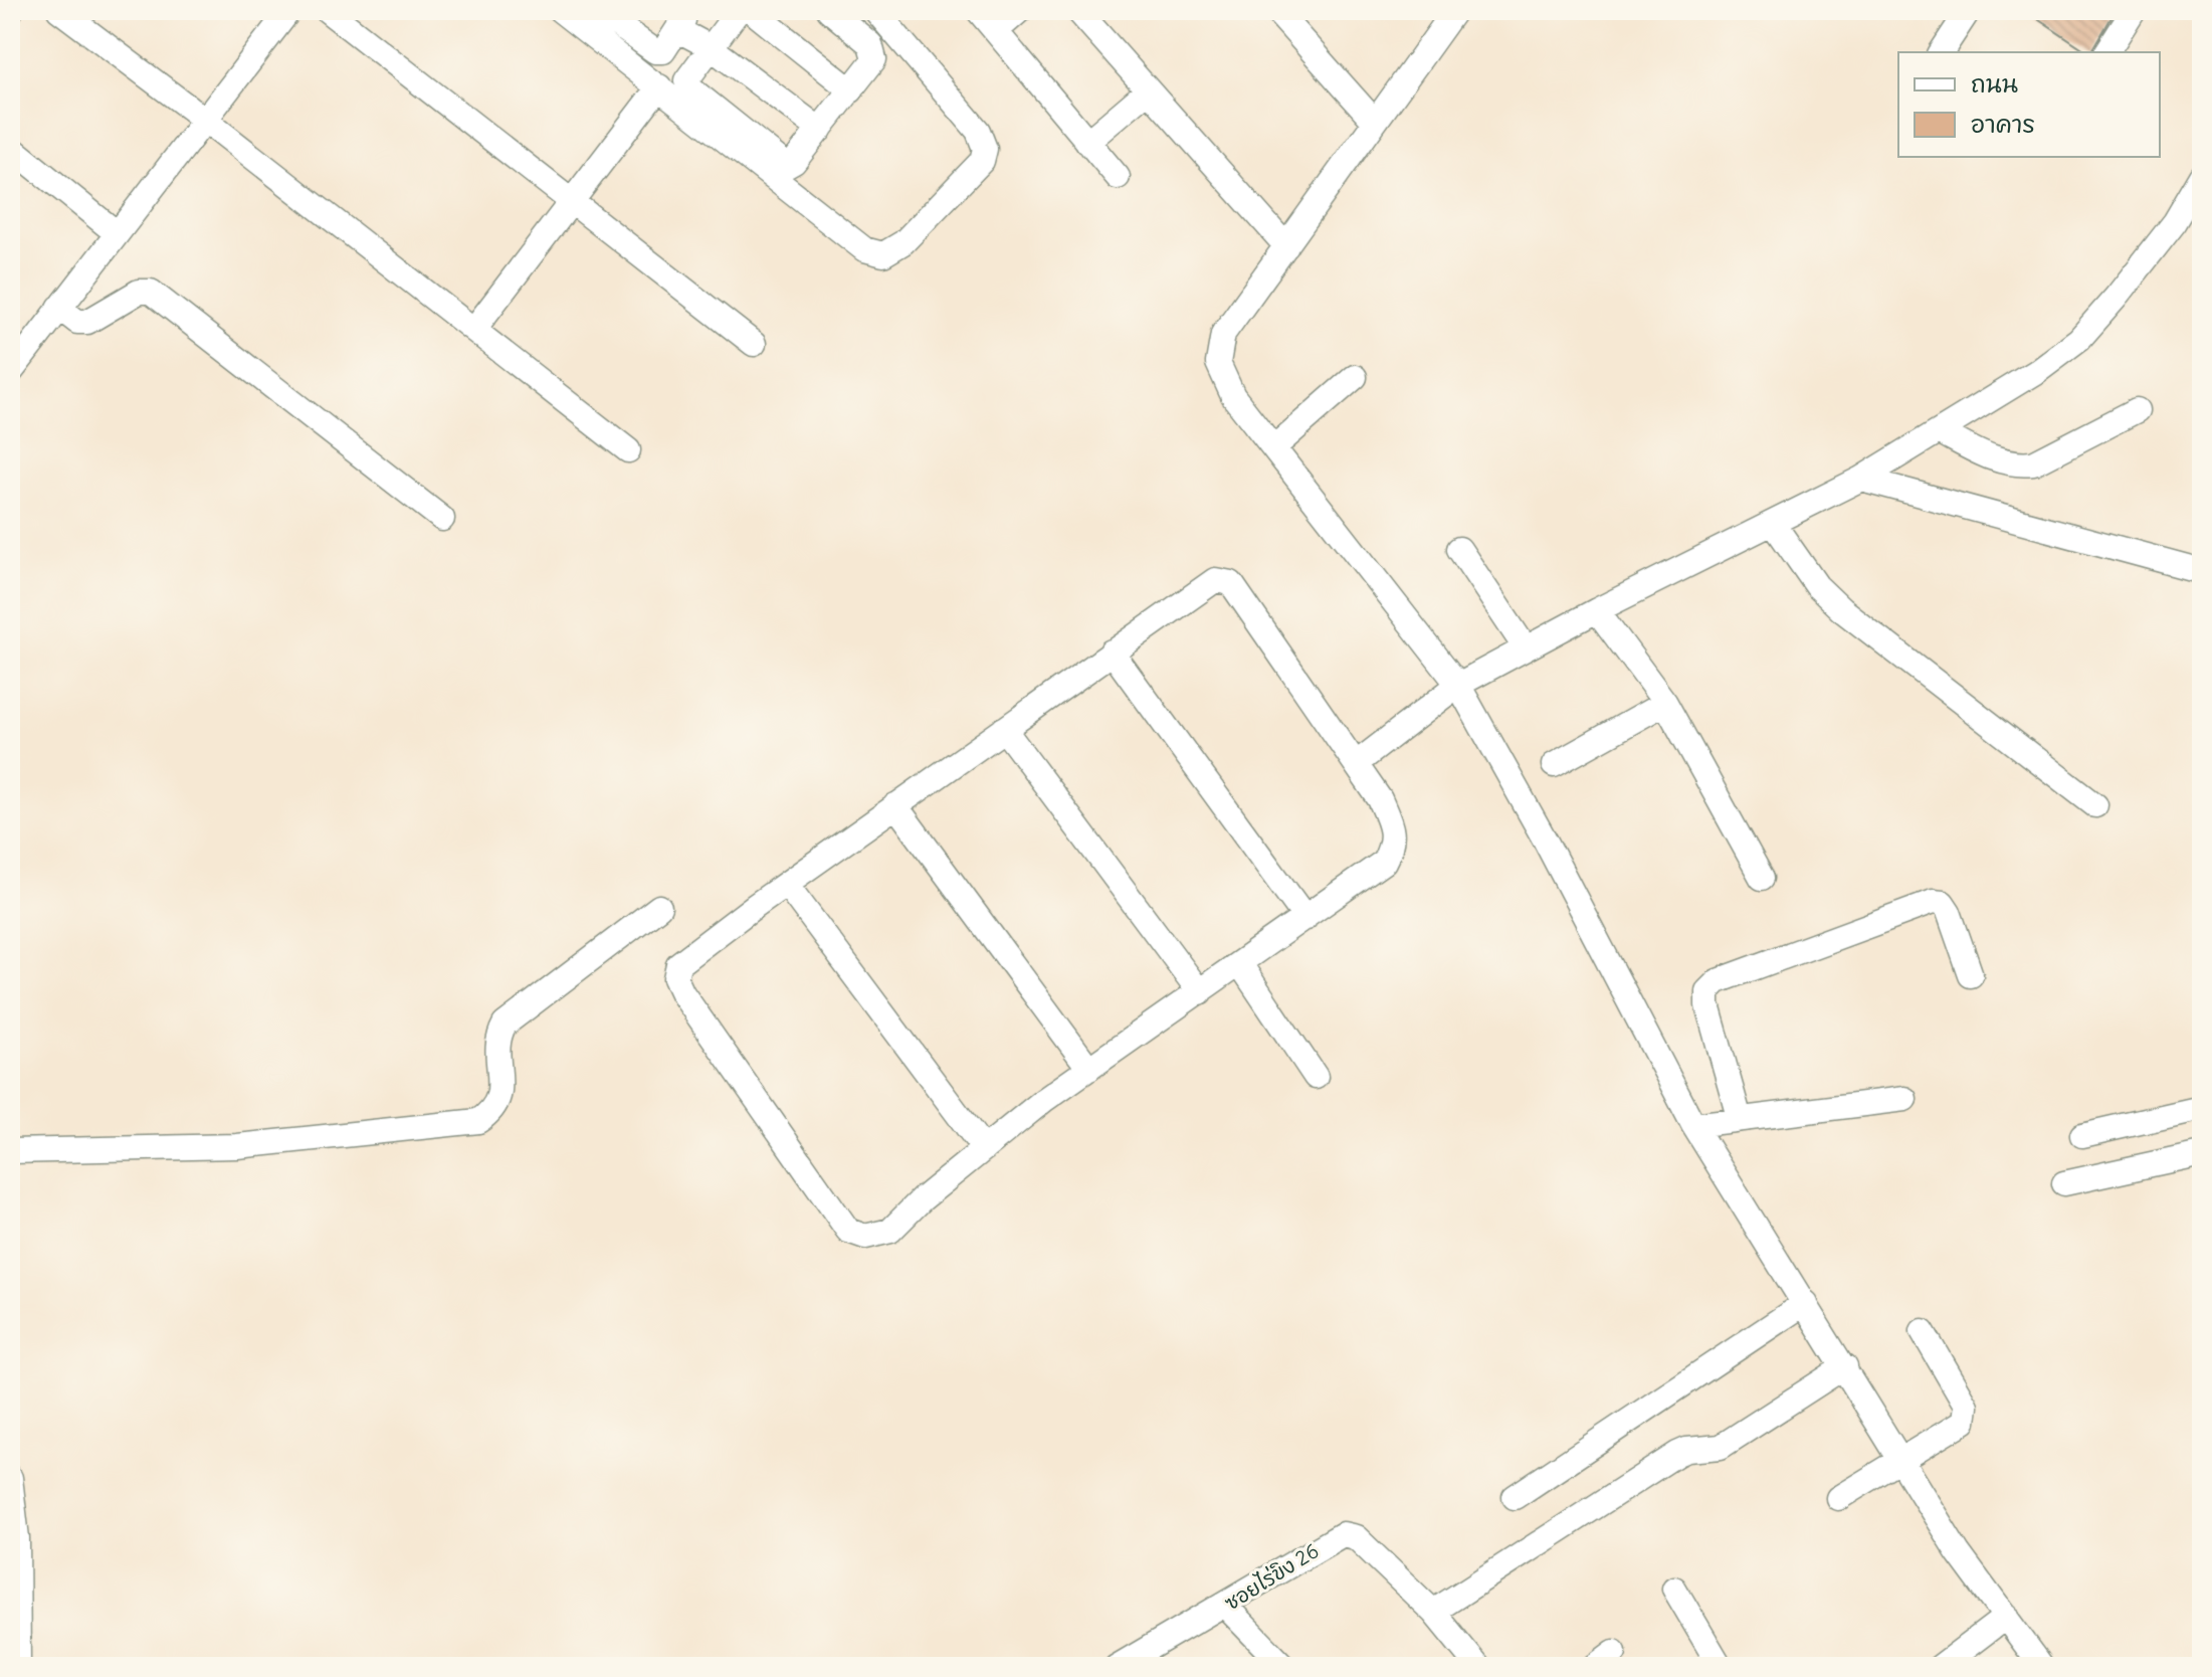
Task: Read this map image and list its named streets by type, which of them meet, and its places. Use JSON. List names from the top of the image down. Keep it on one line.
{"streets":{"street":["ซอยไร่ขิง 26"]},"legend":["ถนน","อาคาร"]}
